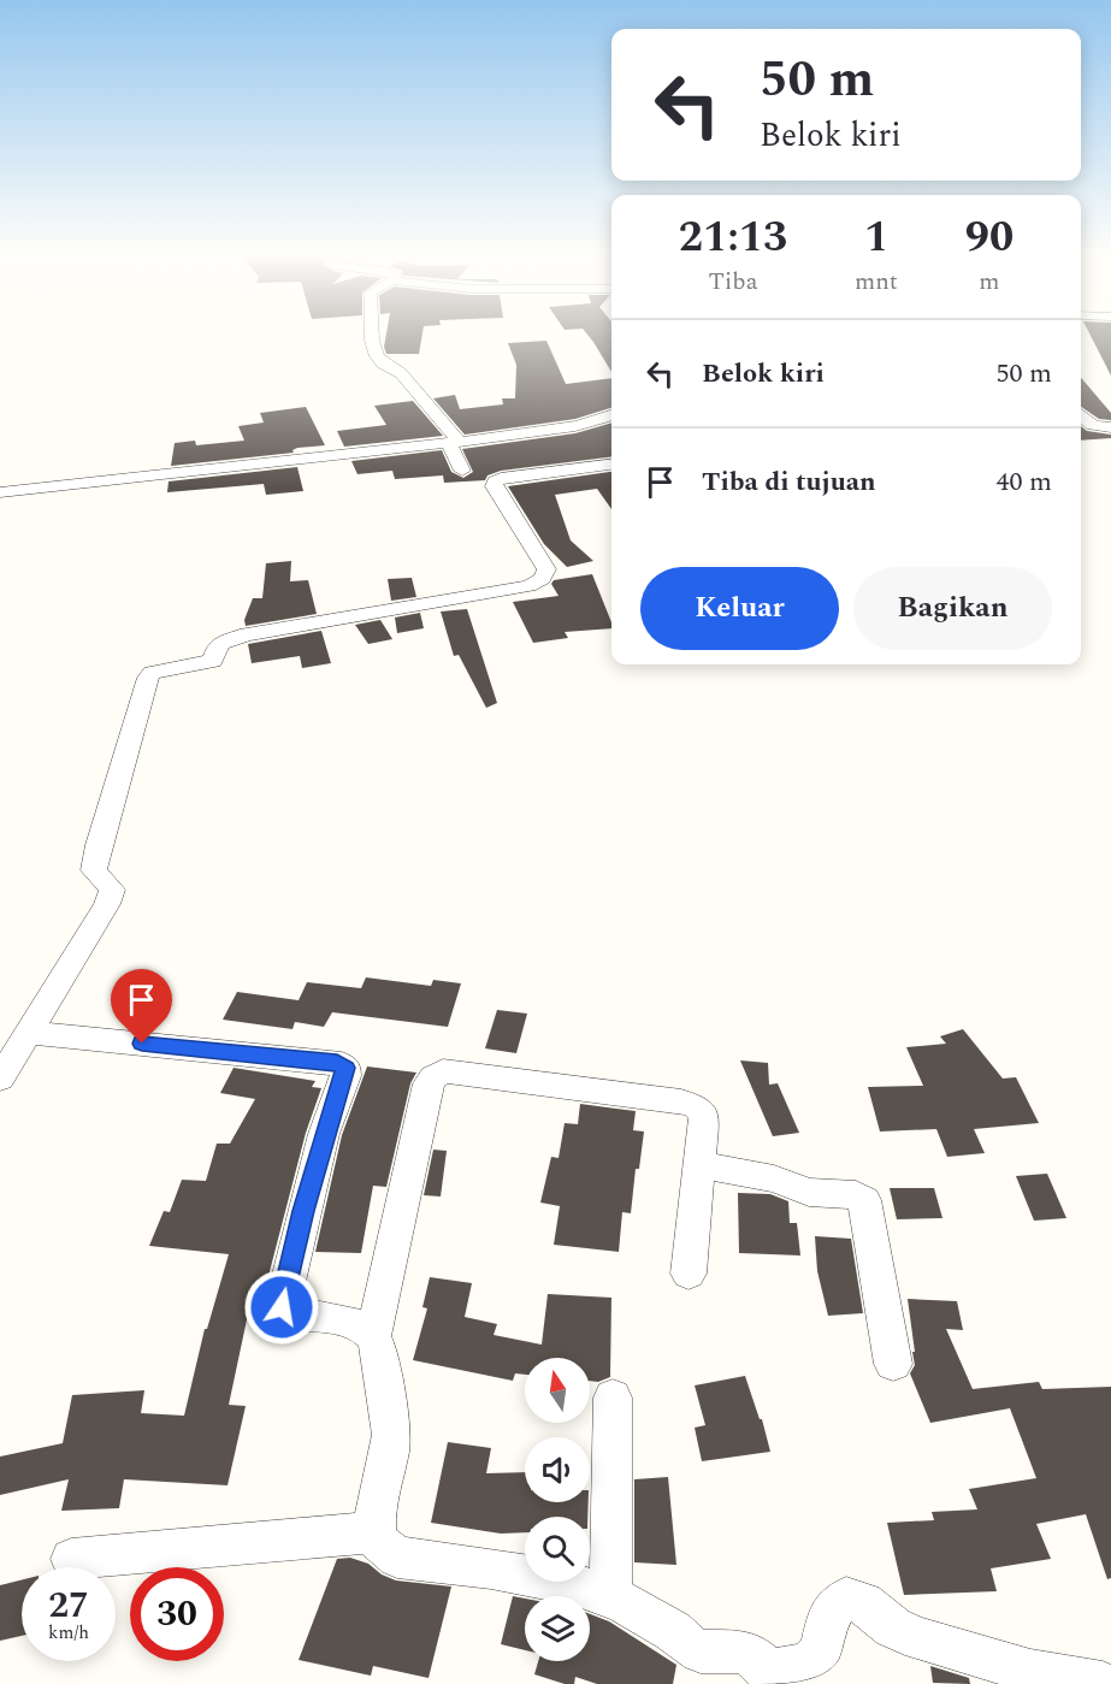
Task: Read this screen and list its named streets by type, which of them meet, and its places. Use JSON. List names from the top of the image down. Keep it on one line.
{"north":"top","page":{"turn":["50 m","Belok kiri"],"eta":["21:13","Tiba","1","mnt","90","m"],"list":[{"name":"Belok kiri","value":"50 m"},{"name":"Tiba di tujuan","value":"40 m"}],"buttons":["Keluar","Bagikan"],"speed":"27 km/h","limit":"30"}}
